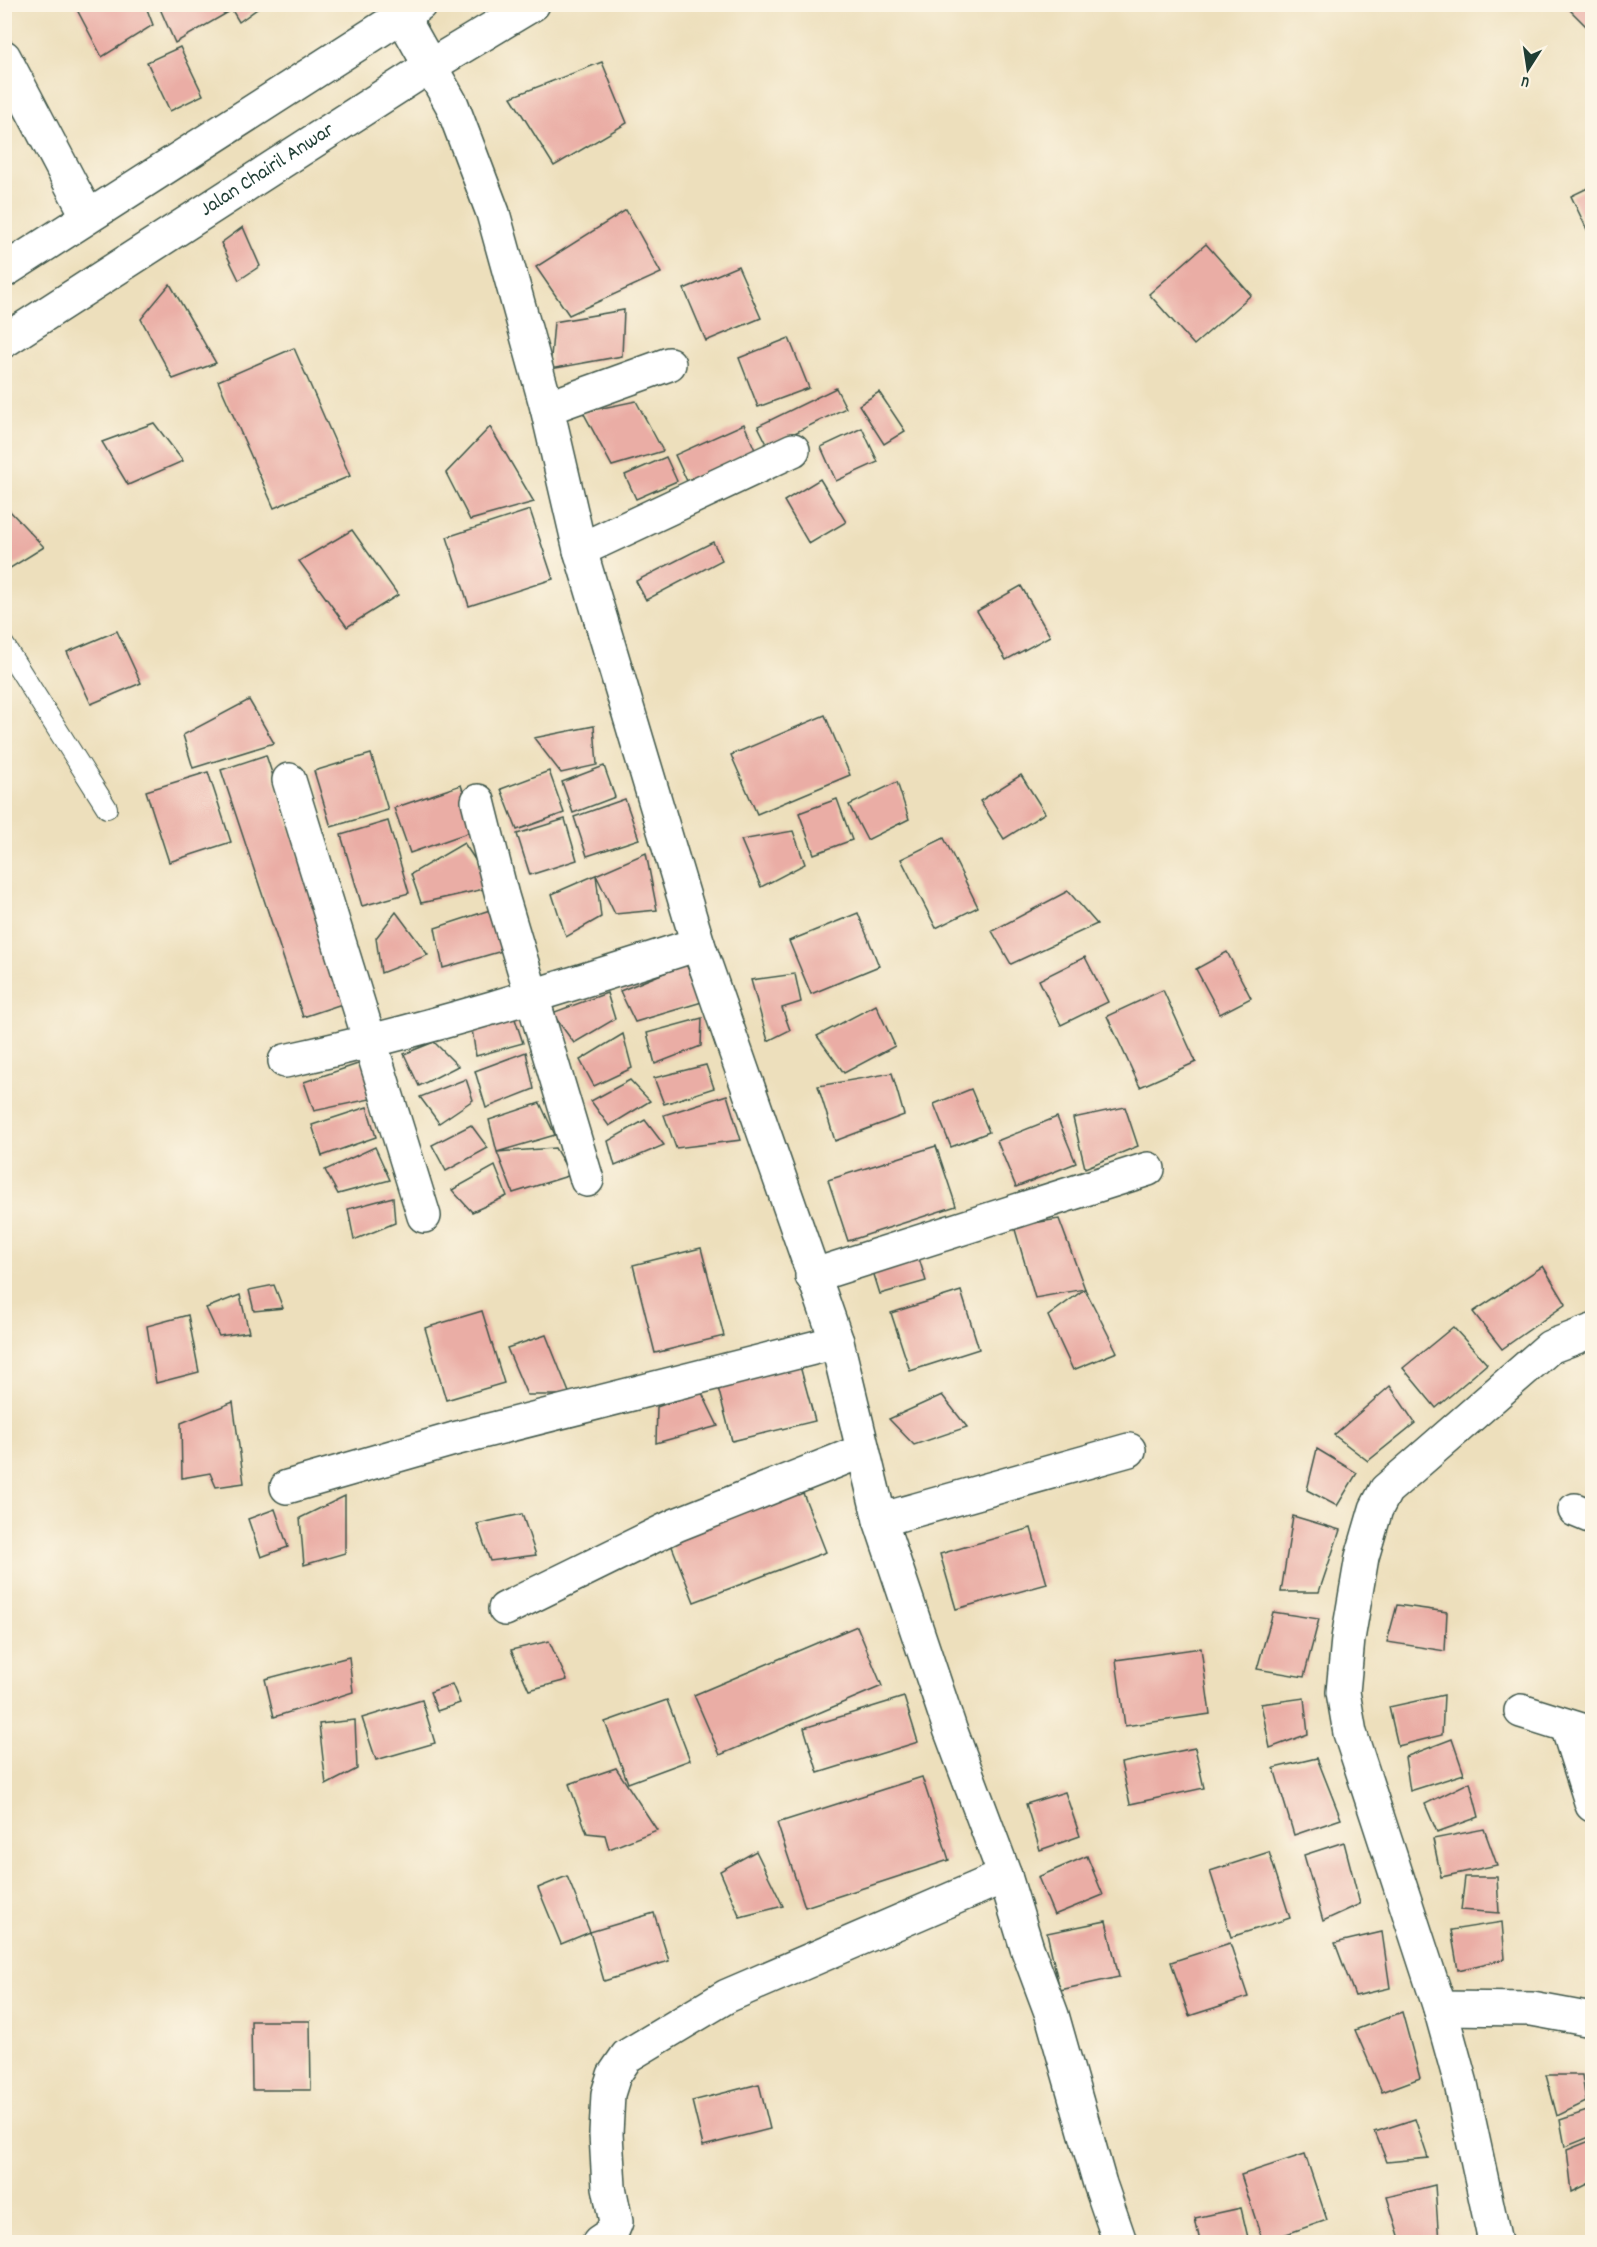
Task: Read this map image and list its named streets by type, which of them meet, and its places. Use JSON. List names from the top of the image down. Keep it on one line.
{"streets":{"street":["Jalan Chairil Anwar"]},"north":"bottom"}
